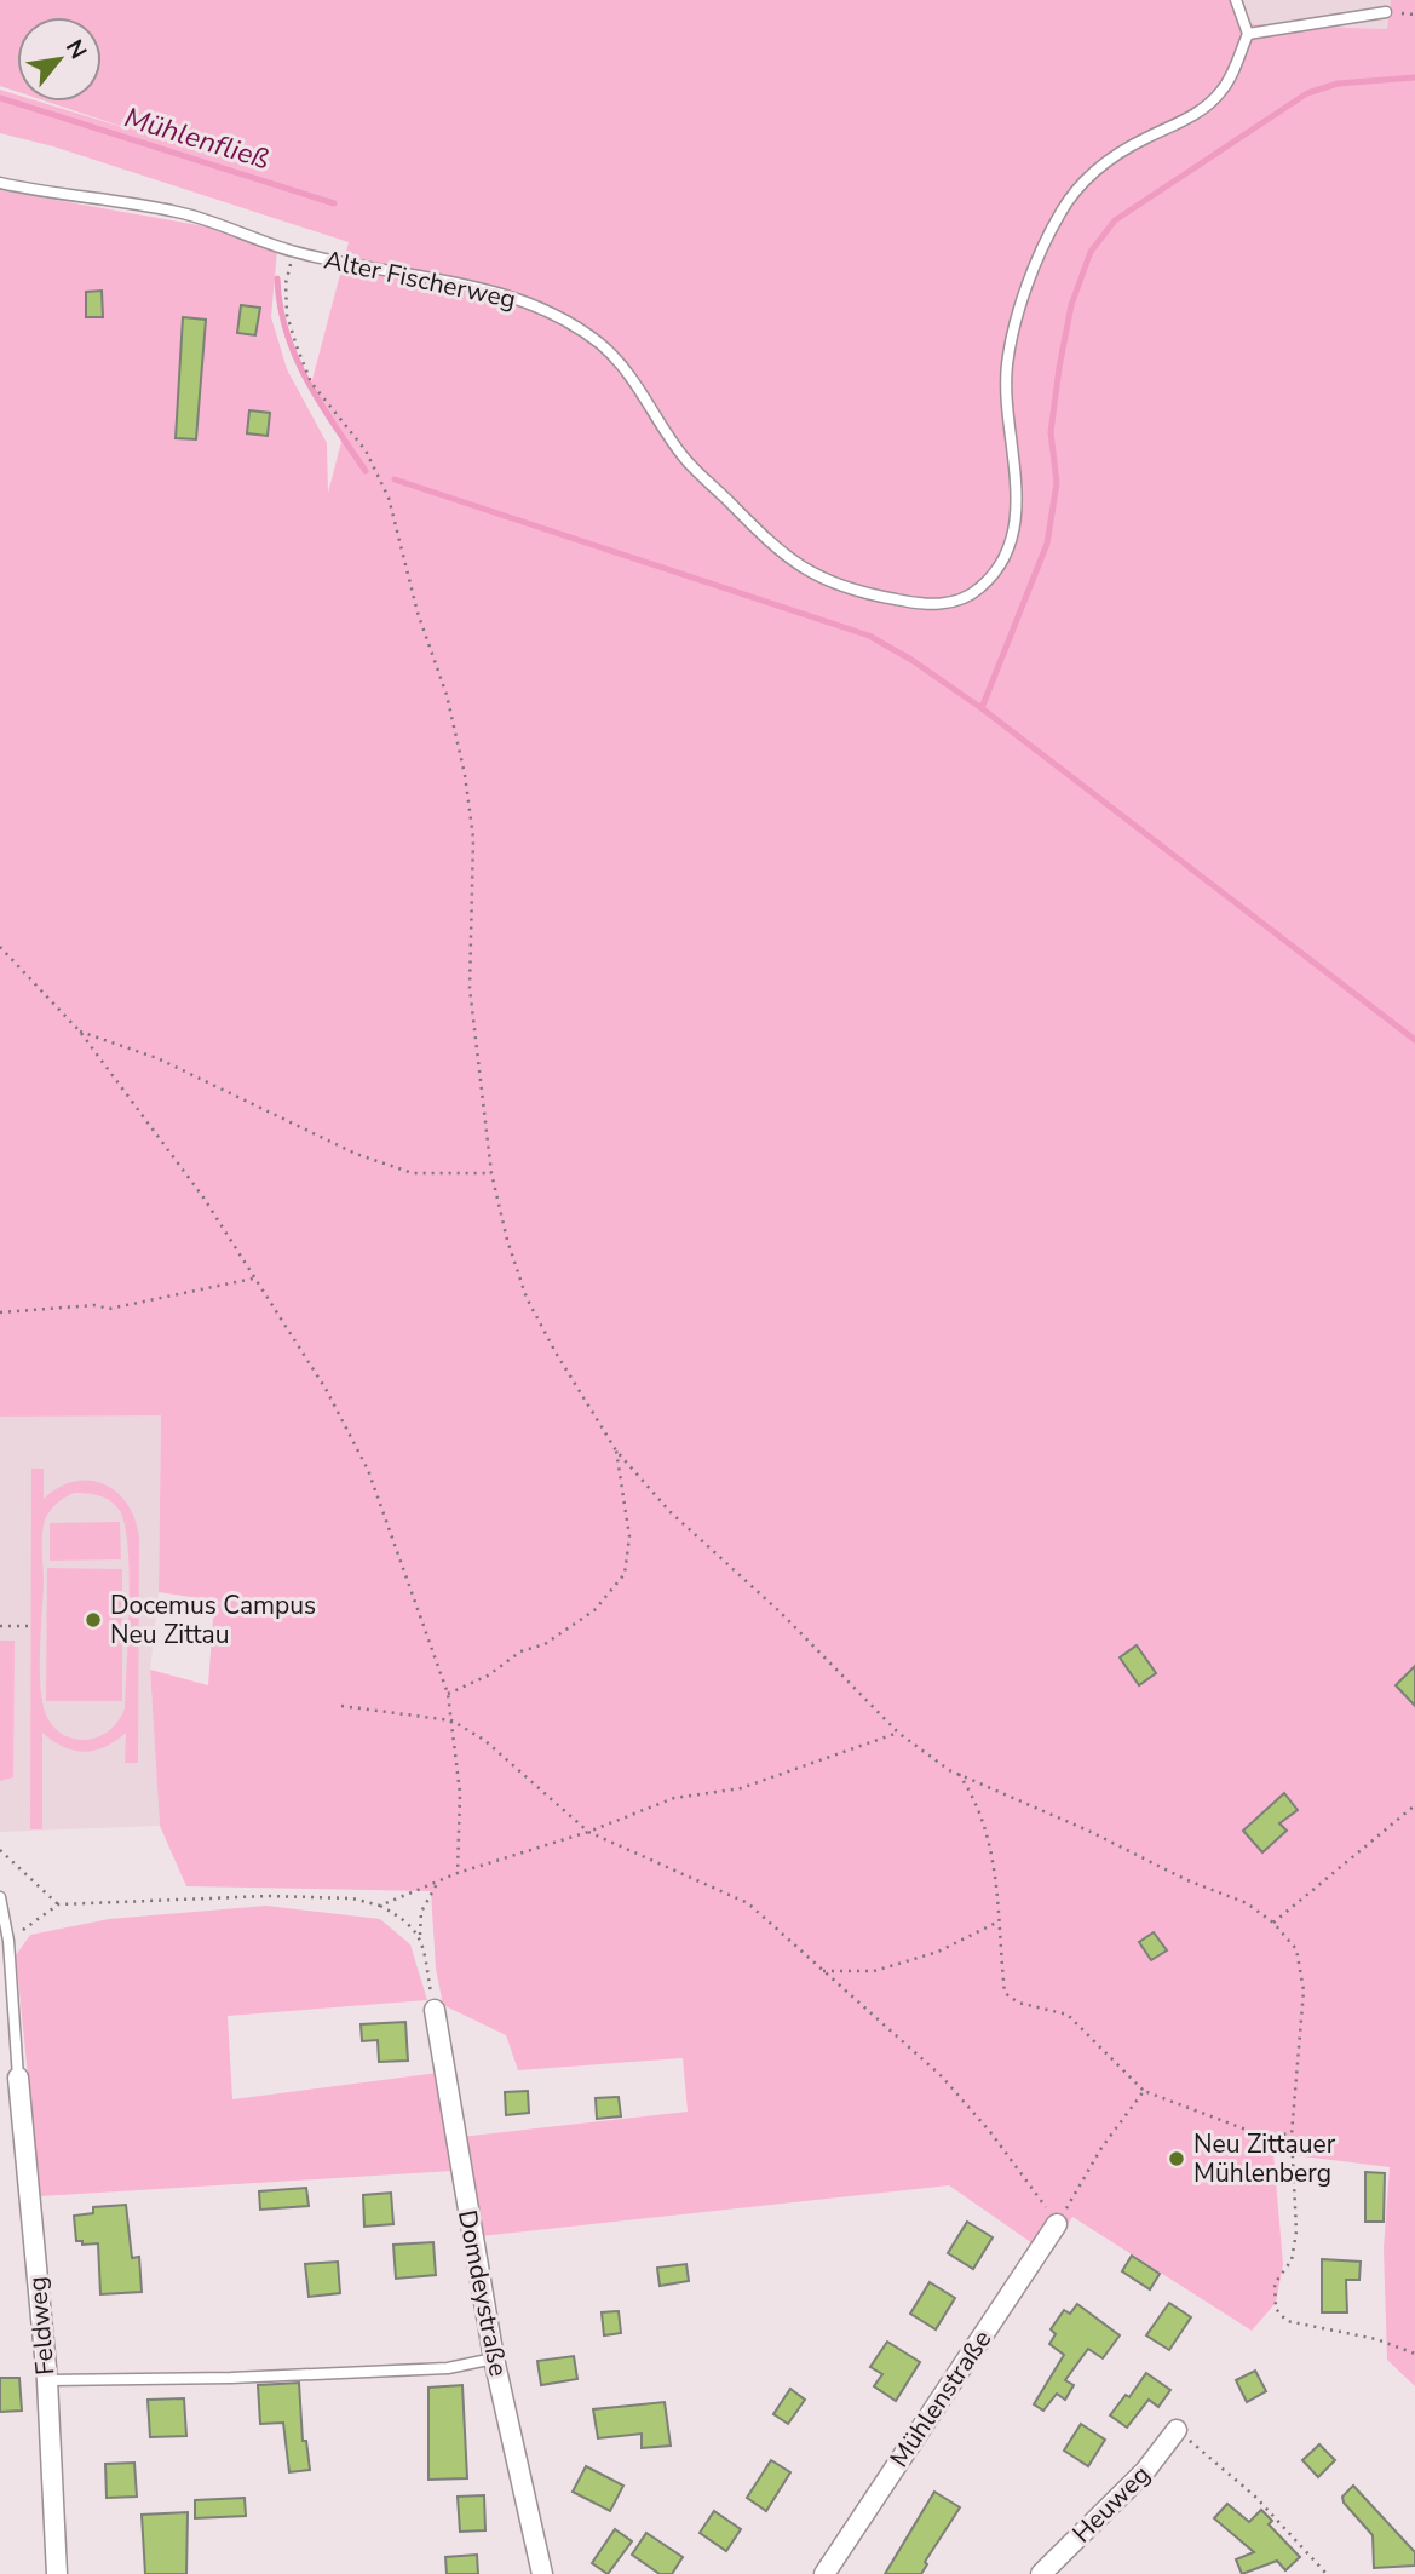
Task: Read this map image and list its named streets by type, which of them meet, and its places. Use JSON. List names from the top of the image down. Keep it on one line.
{"streets":{"street":["Domdeystraße","Feldweg","Mühlenstraße","Heuweg"],"lane":["Alter Fischerweg"]},"water":["Mühlenfließ"],"places":["Docemus Campus Neu Zittau","Neu Zittauer Mühlenberg"],"north":"top right"}
